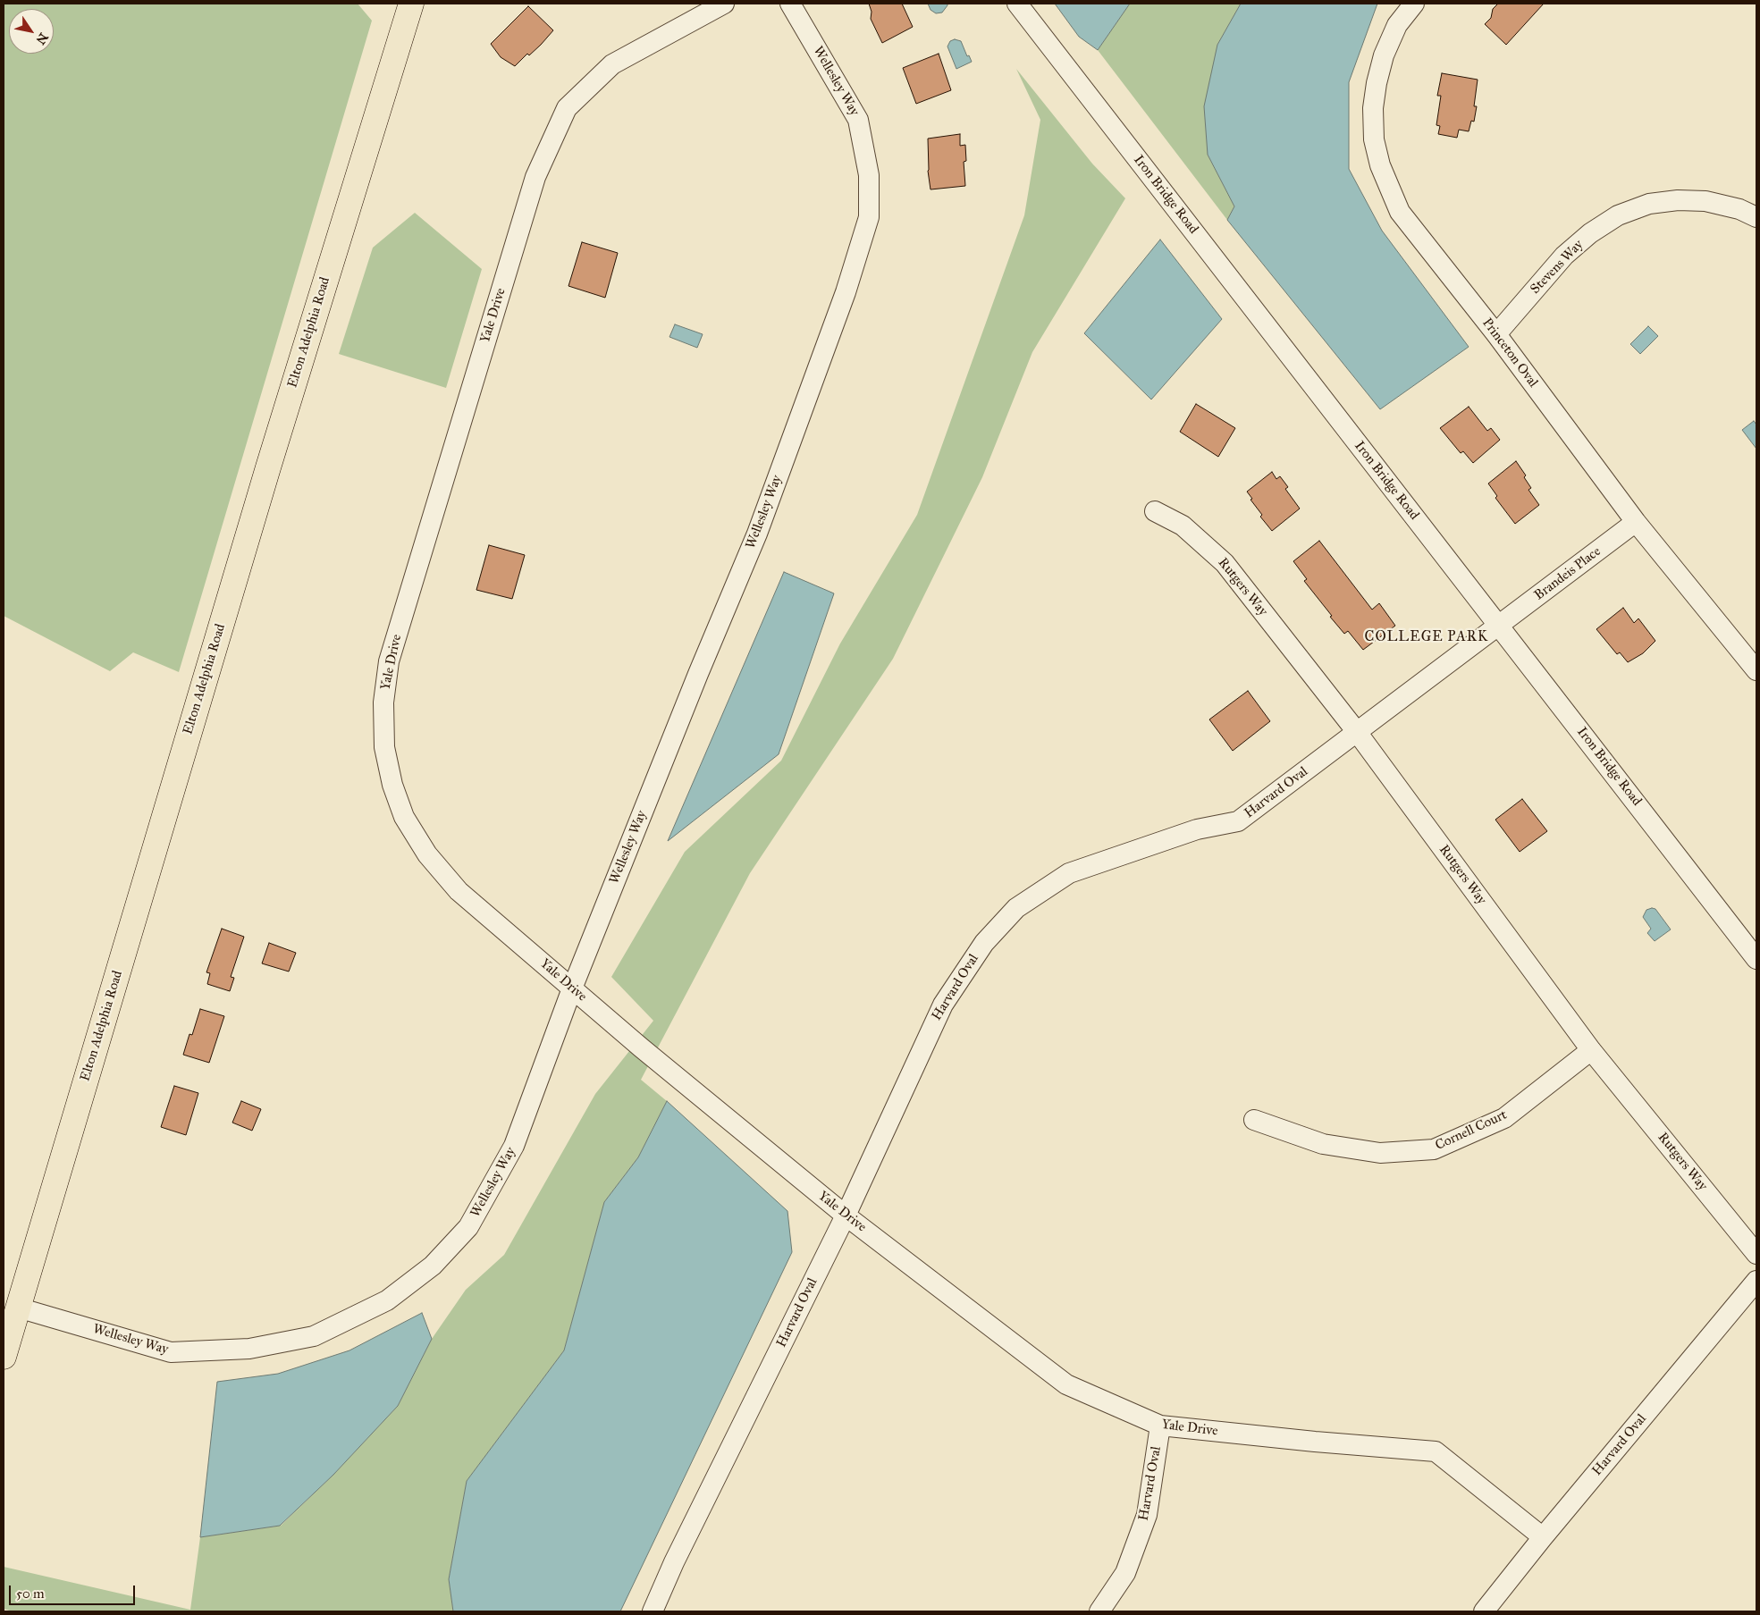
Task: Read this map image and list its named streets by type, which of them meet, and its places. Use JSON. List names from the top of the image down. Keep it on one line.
{"streets":{"main road":["Elton Adelphia Road"],"street":["Wellesley Way","Iron Bridge Road","Stevens Way","Yale Drive","Princeton Oval","Brandeis Place","Rutgers Way","Harvard Oval","Cornell Court"]},"crossings":[["Wellesley Way","Yale Drive"],["Wellesley Way","Elton Adelphia Road"],["Iron Bridge Road","Brandeis Place"],["Iron Bridge Road","Harvard Oval"],["Stevens Way","Princeton Oval"],["Yale Drive","Harvard Oval"],["Princeton Oval","Brandeis Place"],["Brandeis Place","Harvard Oval"],["Rutgers Way","Harvard Oval"],["Rutgers Way","Cornell Court"]],"districts":["COLLEGE PARK"],"scale_bar":"50 m","north":"bottom right"}
